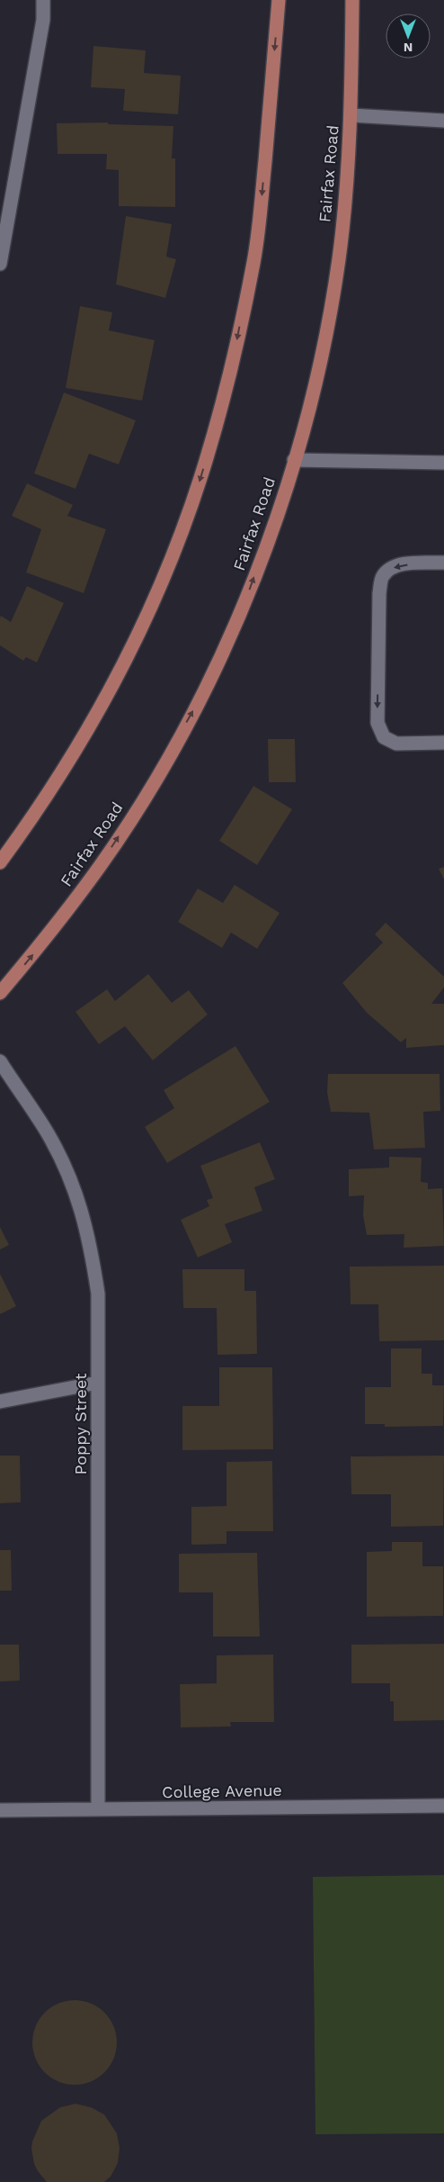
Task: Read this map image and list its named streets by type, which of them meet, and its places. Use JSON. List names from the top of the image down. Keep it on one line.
{"streets":{"main road":["Fairfax Road"],"street":["Poppy Street","College Avenue"]},"crossings":[["Poppy Street","College Avenue"]],"north":"bottom"}
